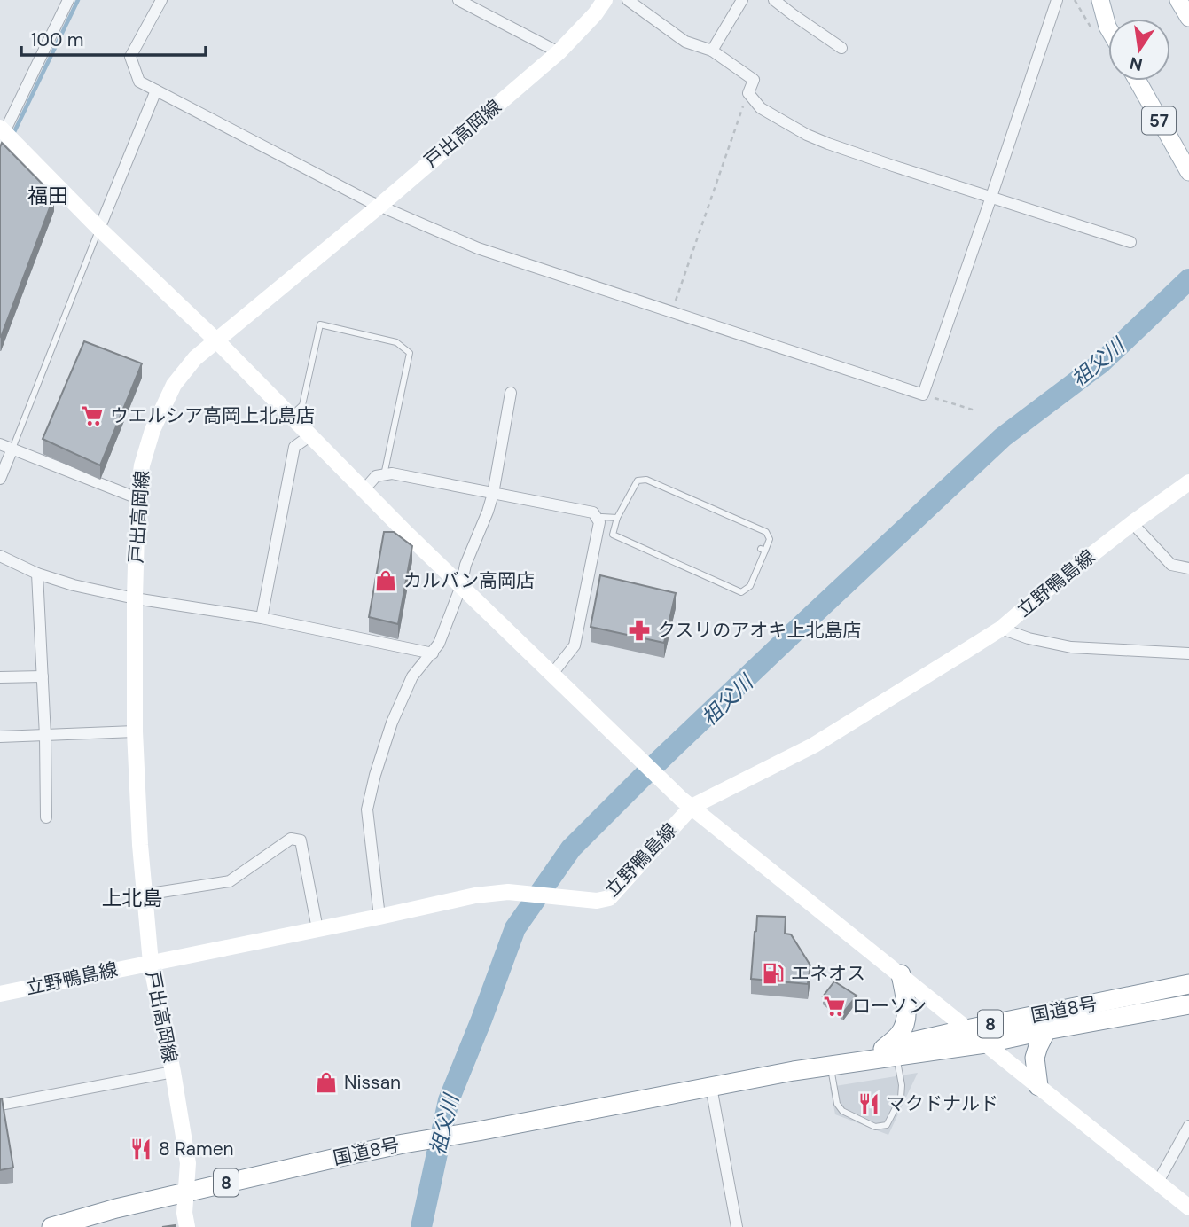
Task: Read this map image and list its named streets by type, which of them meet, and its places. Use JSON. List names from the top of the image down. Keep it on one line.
{"streets":{"highway":["国道8号","8"],"main road":["57","戸出高岡線","立野鴨島線"]},"crossings":[["戸出高岡線","立野鴨島線"],["戸出高岡線","国道8号"]],"districts":["福田","上北島"],"water":["祖父川"],"places":{"supermarket":["ウエルシア高岡上北島店","ローソン"],"shop":["カルバン高岡店","Nissan"],"pharmacy":["クスリのアオキ上北島店"],"fuel station":["エネオス"],"restaurant":["マクドナルド","8 Ramen"]},"scale_bar":"100 m","north":"bottom"}
